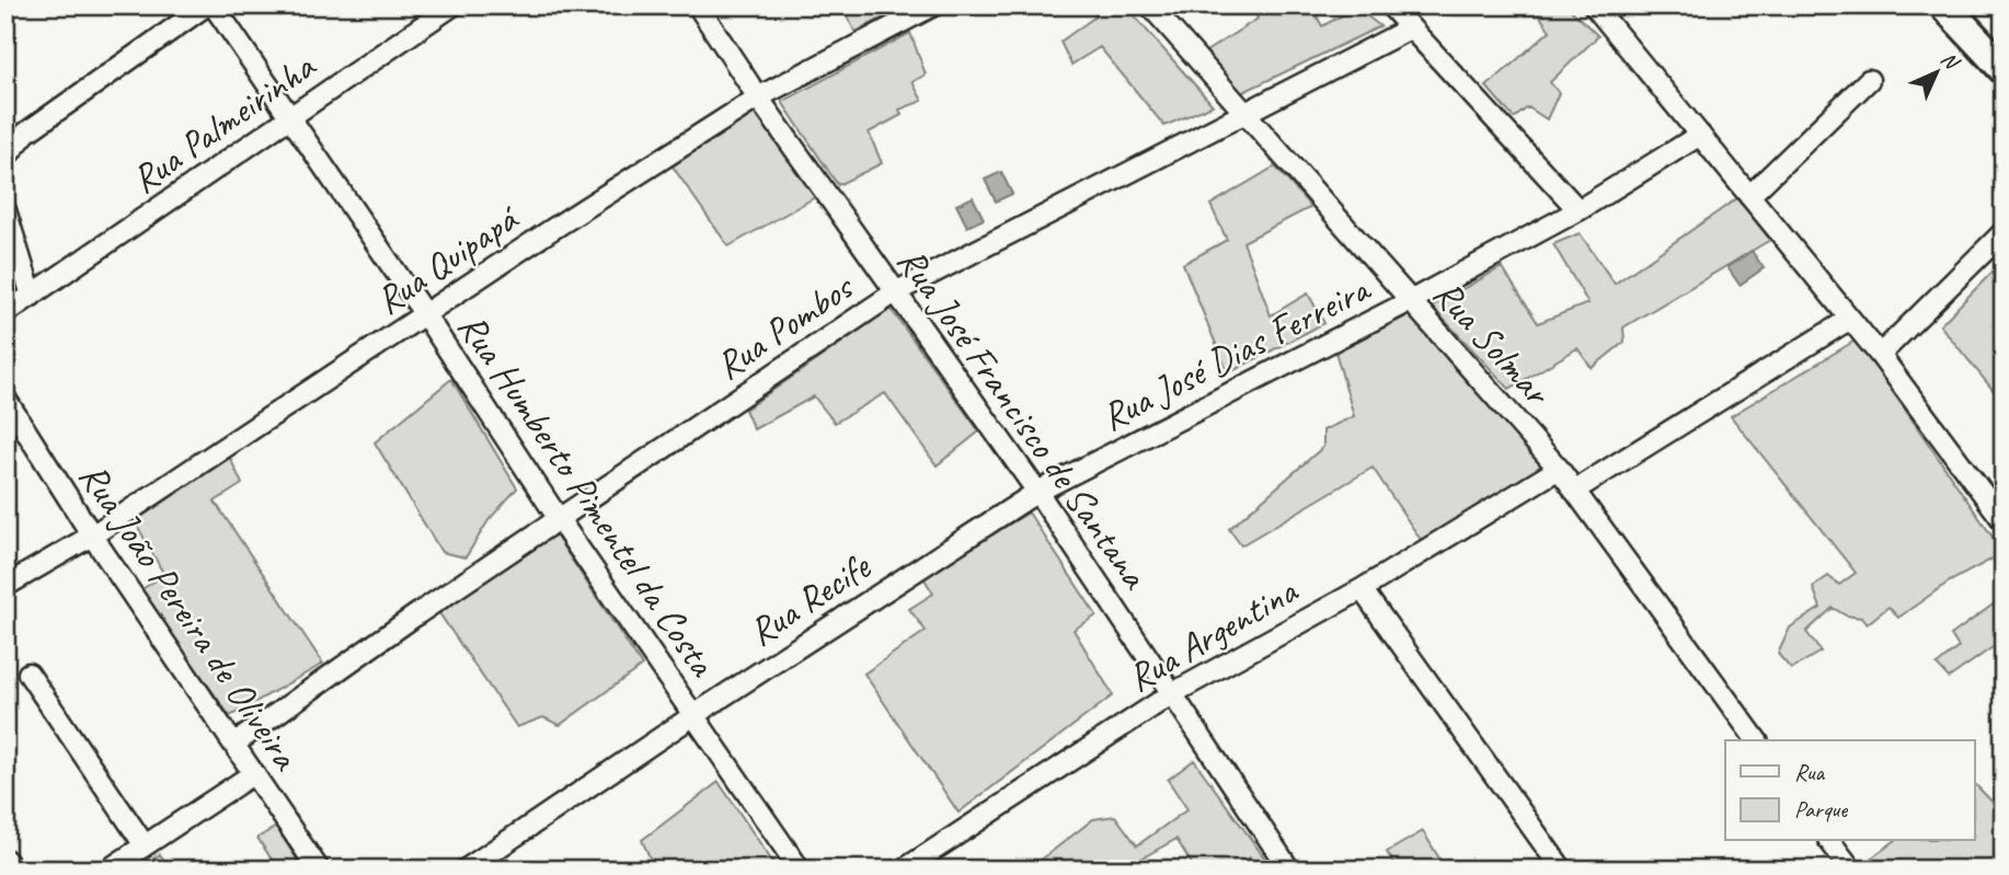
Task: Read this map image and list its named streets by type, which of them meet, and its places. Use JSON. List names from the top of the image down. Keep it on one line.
{"streets":{"street":["Rua Palmeirinha","Rua Quipapá","Rua Pombos","Rua Solmar","Rua José Dias Ferreira","Rua José Francisco de Santana","Rua Humberto Pimentel da Costa","Rua Recife","Rua João Pereira de Oliveira","Rua Argentina"]},"crossings":[["Rua Palmeirinha","Rua Humberto Pimentel da Costa"],["Rua Quipapá","Rua José Francisco de Santana"],["Rua Quipapá","Rua Humberto Pimentel da Costa"],["Rua Quipapá","Rua João Pereira de Oliveira"],["Rua Pombos","Rua Solmar"],["Rua Pombos","Rua José Francisco de Santana"],["Rua Pombos","Rua Humberto Pimentel da Costa"],["Rua Pombos","Rua João Pereira de Oliveira"],["Rua Solmar","Rua José Dias Ferreira"],["Rua Solmar","Rua Argentina"],["Rua José Dias Ferreira","Rua José Francisco de Santana"],["Rua José Dias Ferreira","Rua Recife"],["Rua José Francisco de Santana","Rua Recife"],["Rua José Francisco de Santana","Rua Argentina"],["Rua Humberto Pimentel da Costa","Rua Recife"]],"legend":["Rua","Parque"],"north":"top right"}
